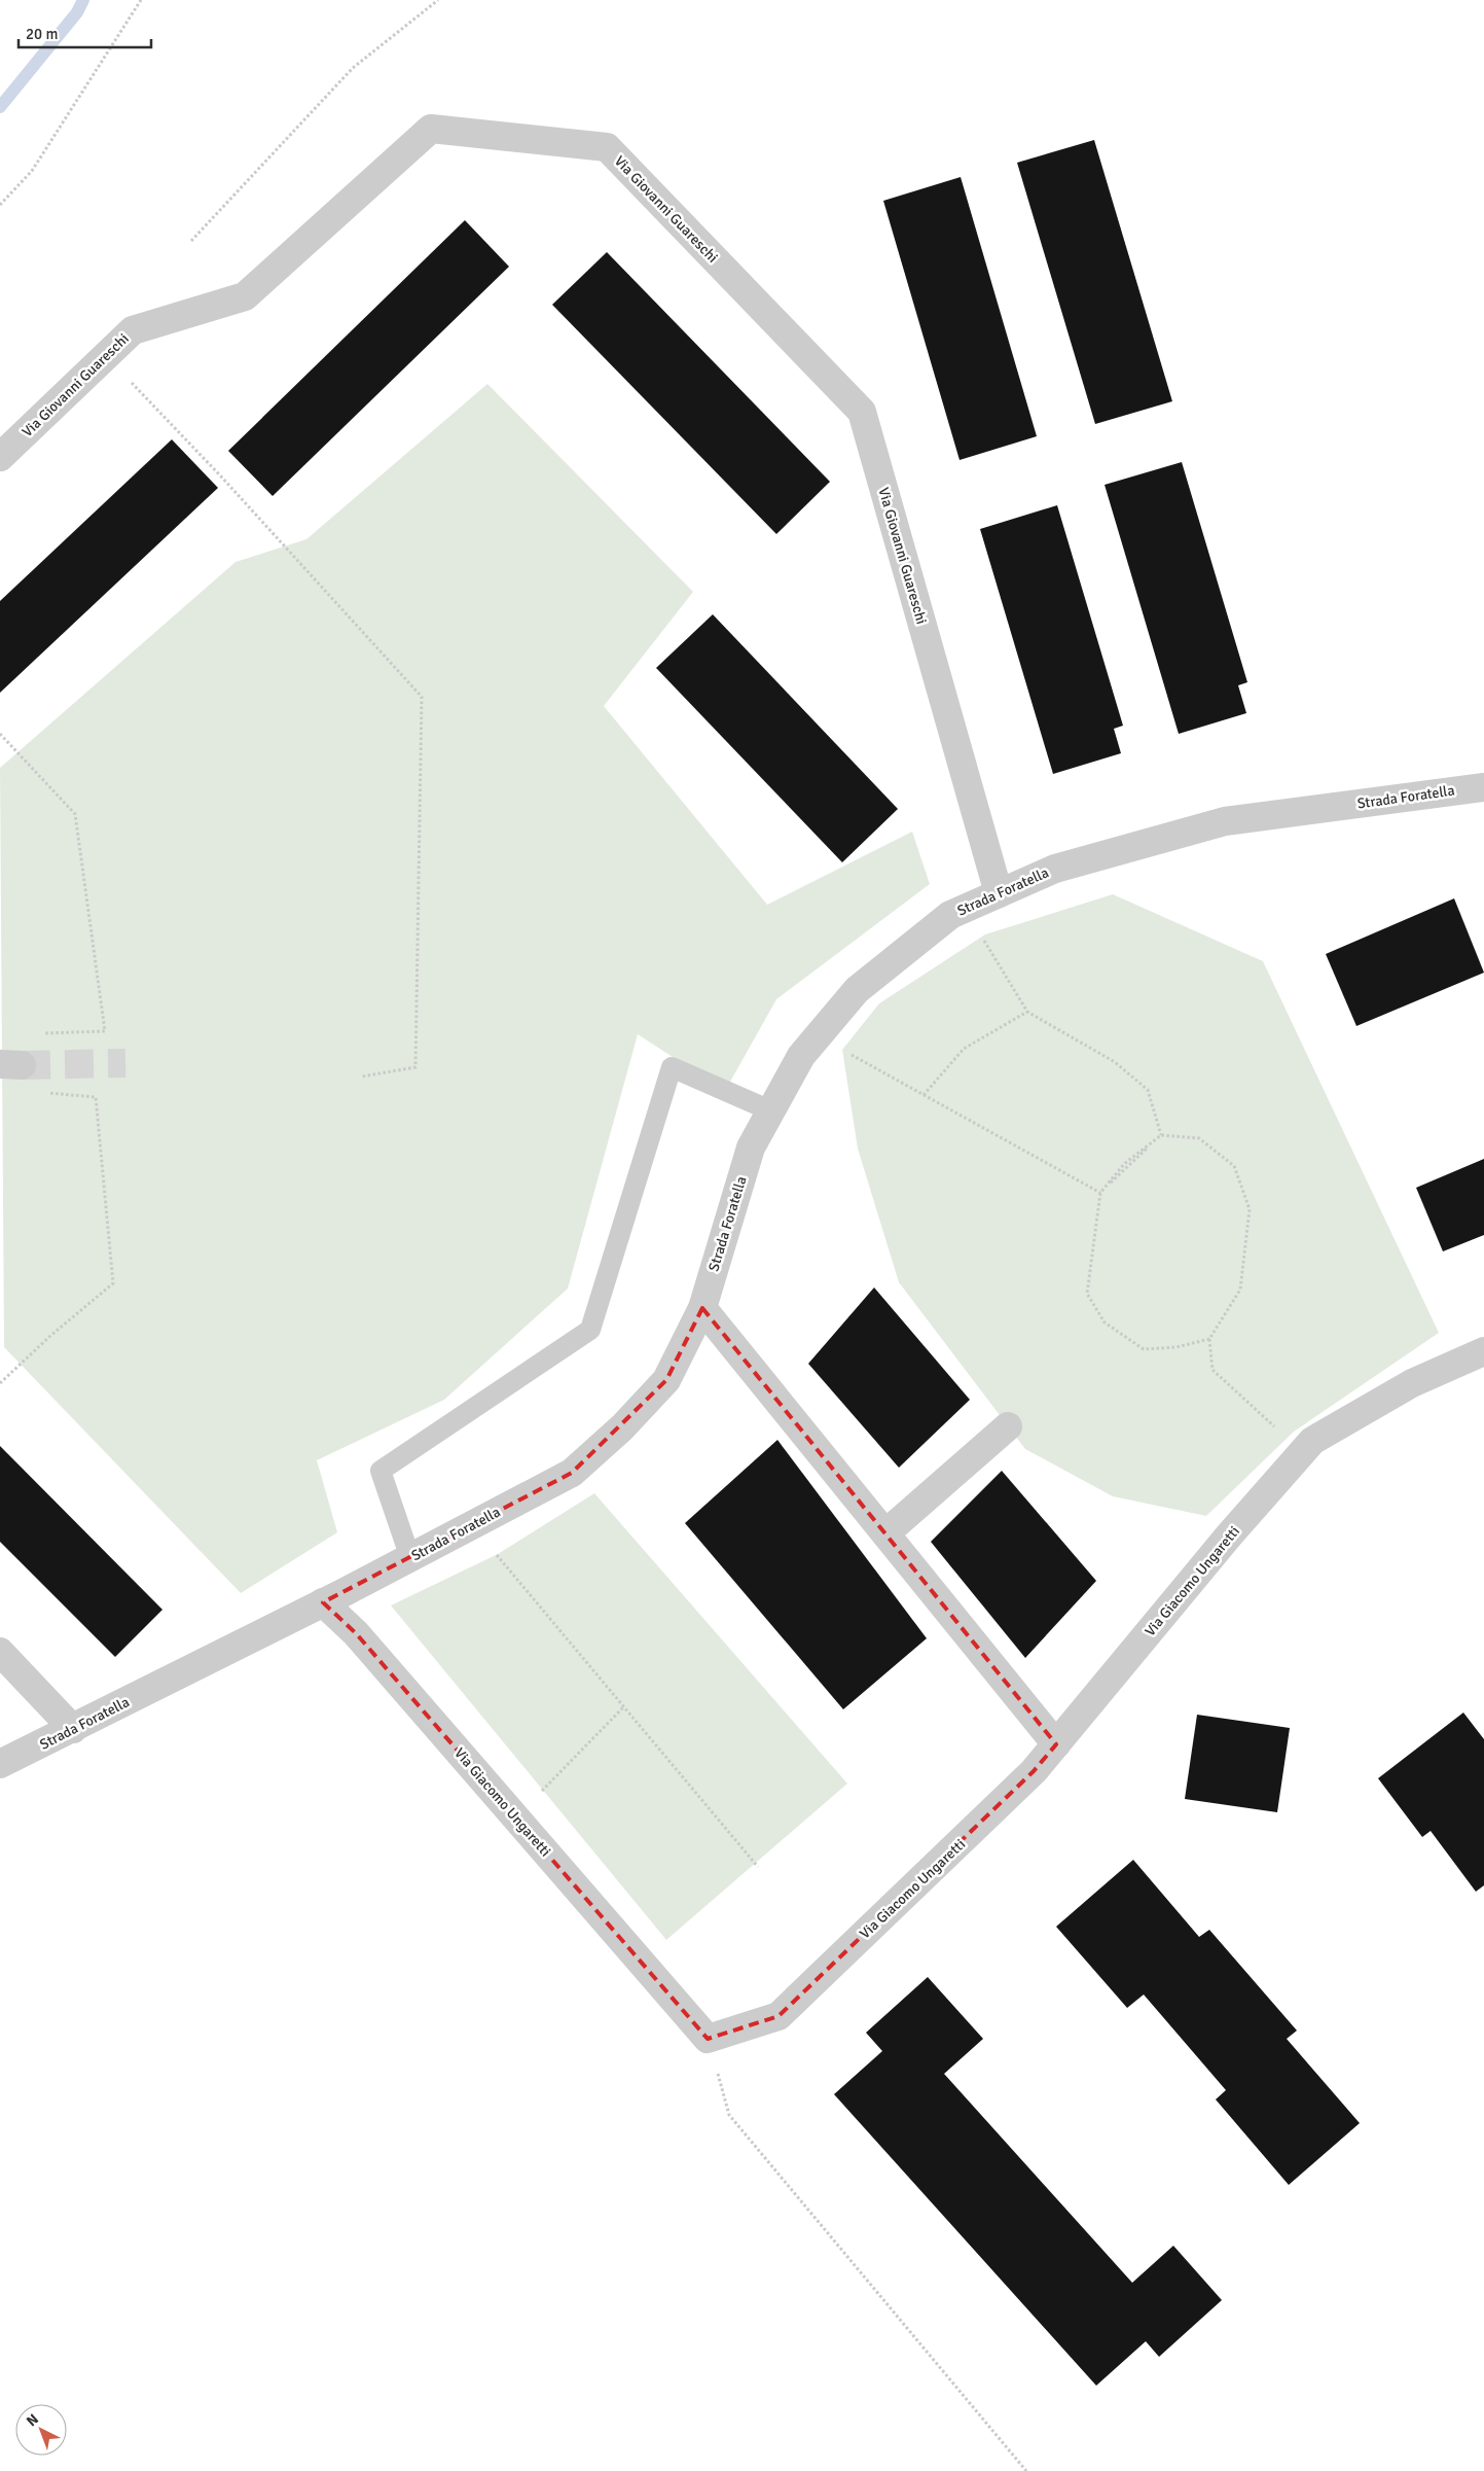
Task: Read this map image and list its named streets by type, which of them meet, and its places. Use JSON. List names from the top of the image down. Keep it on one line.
{"streets":{"street":["Via Giovanni Guareschi","Strada Foratella","Via Giacomo Ungaretti"]},"crossings":[["Via Giovanni Guareschi","Strada Foratella"],["Strada Foratella","Via Giacomo Ungaretti"]],"scale_bar":"20 m","north":"top left"}
